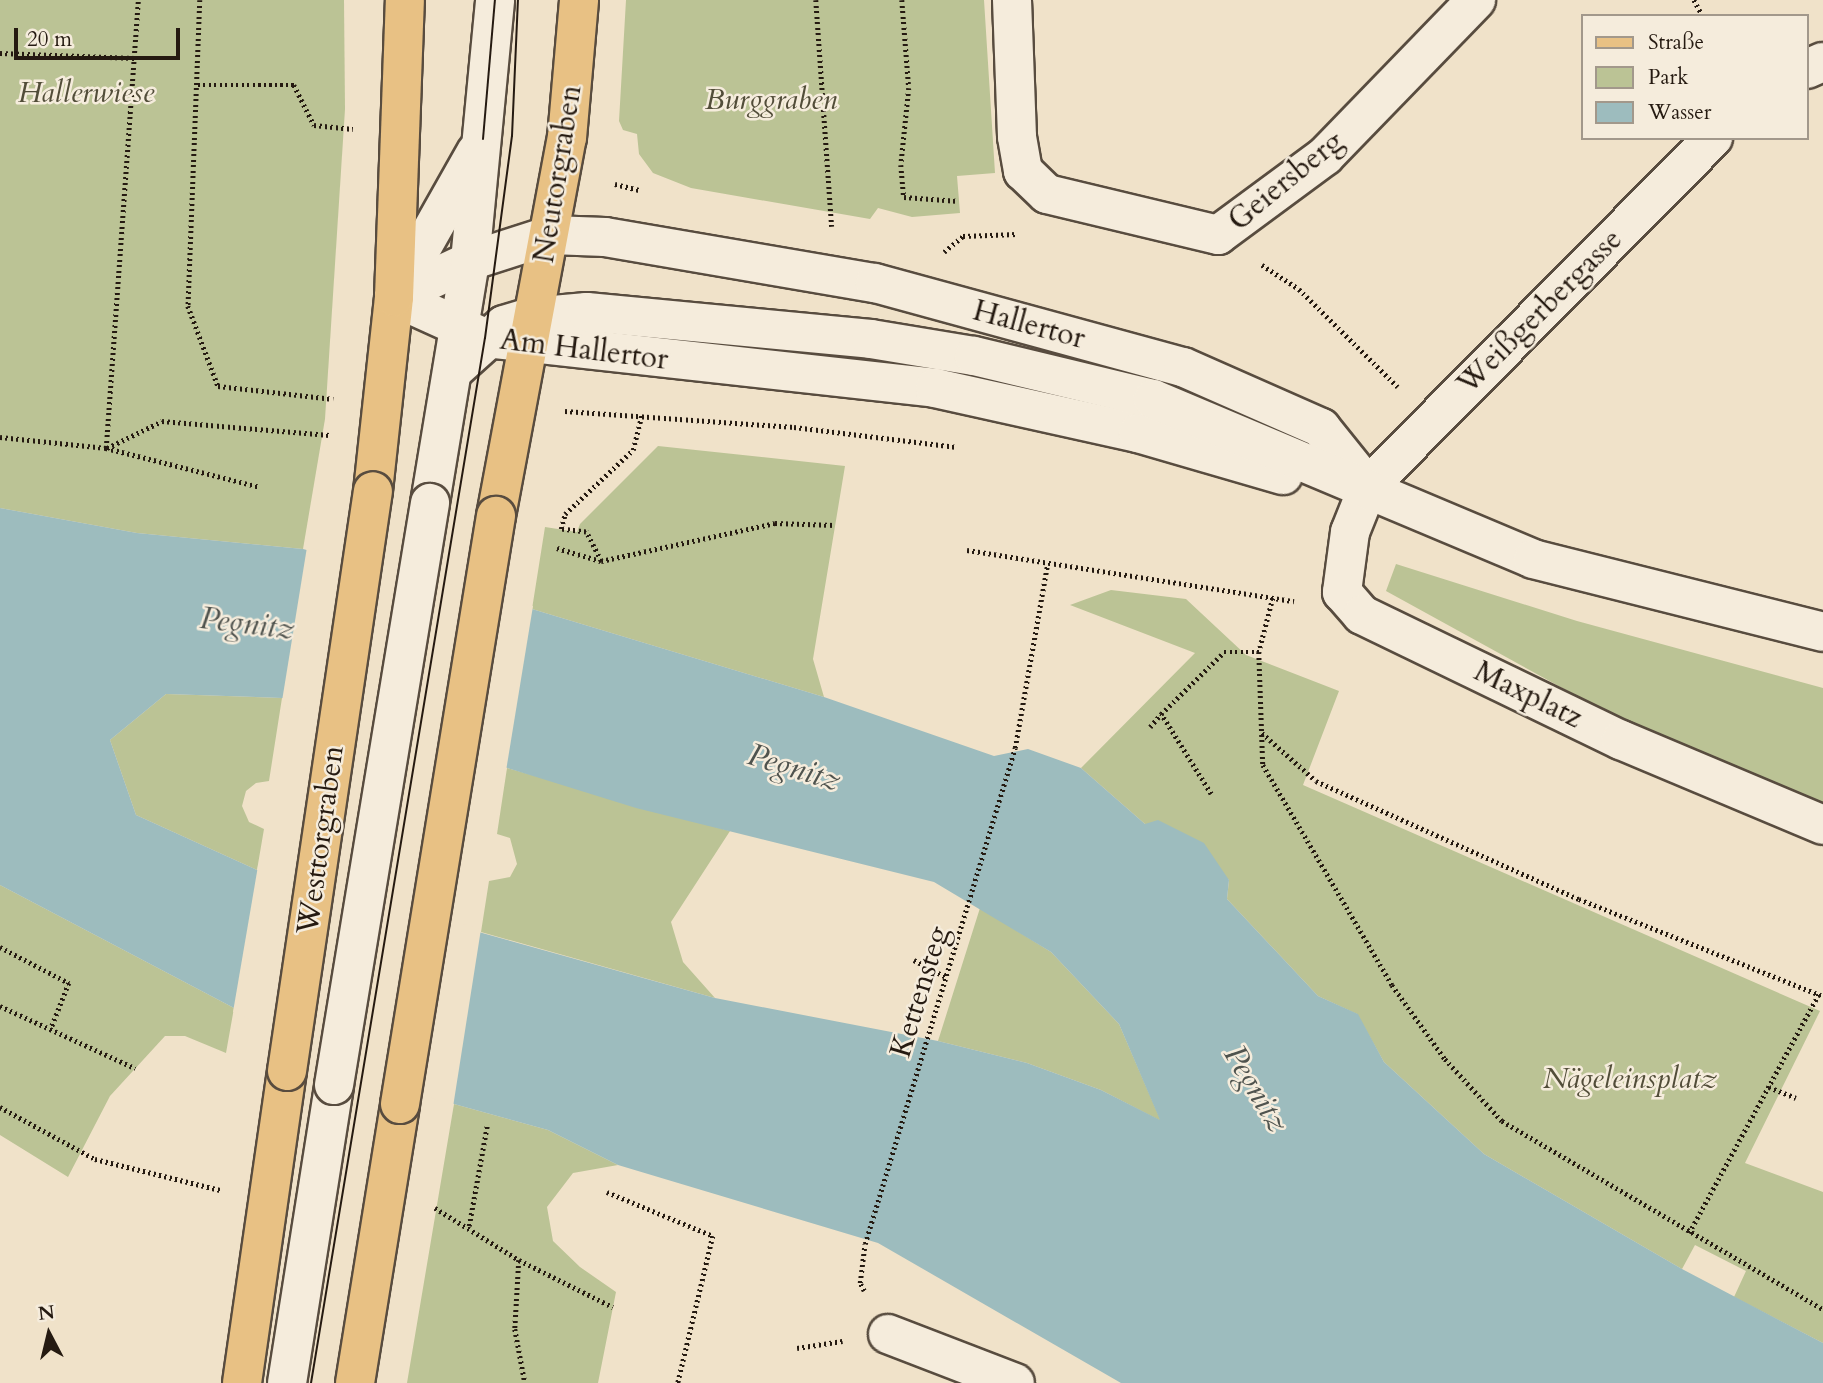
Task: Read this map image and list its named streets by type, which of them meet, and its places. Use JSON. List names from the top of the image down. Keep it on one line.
{"streets":{"main road":["Neutorgraben","Westtorgraben"],"street":["Geiersberg","Weißgerbergasse","Hallertor","Am Hallertor","Maxplatz"],"path":["Kettensteg"]},"crossings":[["Neutorgraben","Am Hallertor"],["Weißgerbergasse","Hallertor"],["Weißgerbergasse","Maxplatz"],["Hallertor","Am Hallertor"],["Hallertor","Maxplatz"],["Am Hallertor","Westtorgraben"]],"water":["Pegnitz"],"parks":["Hallerwiese","Burggraben","Nägeleinsplatz"],"legend":["Straße","Park","Wasser"],"scale_bar":"20 m","north":"top"}
